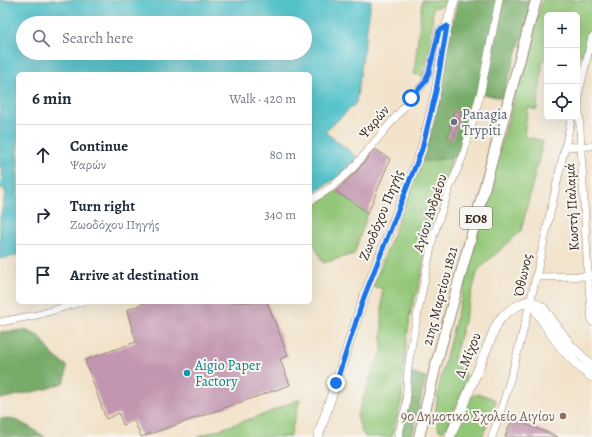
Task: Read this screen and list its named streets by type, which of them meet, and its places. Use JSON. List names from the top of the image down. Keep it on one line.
{"streets":{"main road":["Ζωοδόχου Πηγής","ΕΟ8","21ης Μαρτίου 1821","Δ.Μίχου"],"street":["Ψαρών","Κωστή Παλαμά","Αγίου Ανδρέου","Όθωνος"]},"crossings":[["Ψαρών","Ζωοδόχου Πηγής"],["Όθωνος","Δ.Μίχου"]],"places":["Panagia Trypiti","Aigio Paper Factory","9ο Δημοτικό Σχολείο Αιγίου"],"page":{"map_buttons":["+","−"],"search":"Search here","heading":["6 min","Walk · 420 m"],"list":[["Continue","Ψαρών","80 m"],["Turn right","Ζωοδόχου Πηγής","340 m"],"Arrive at destination"]}}
